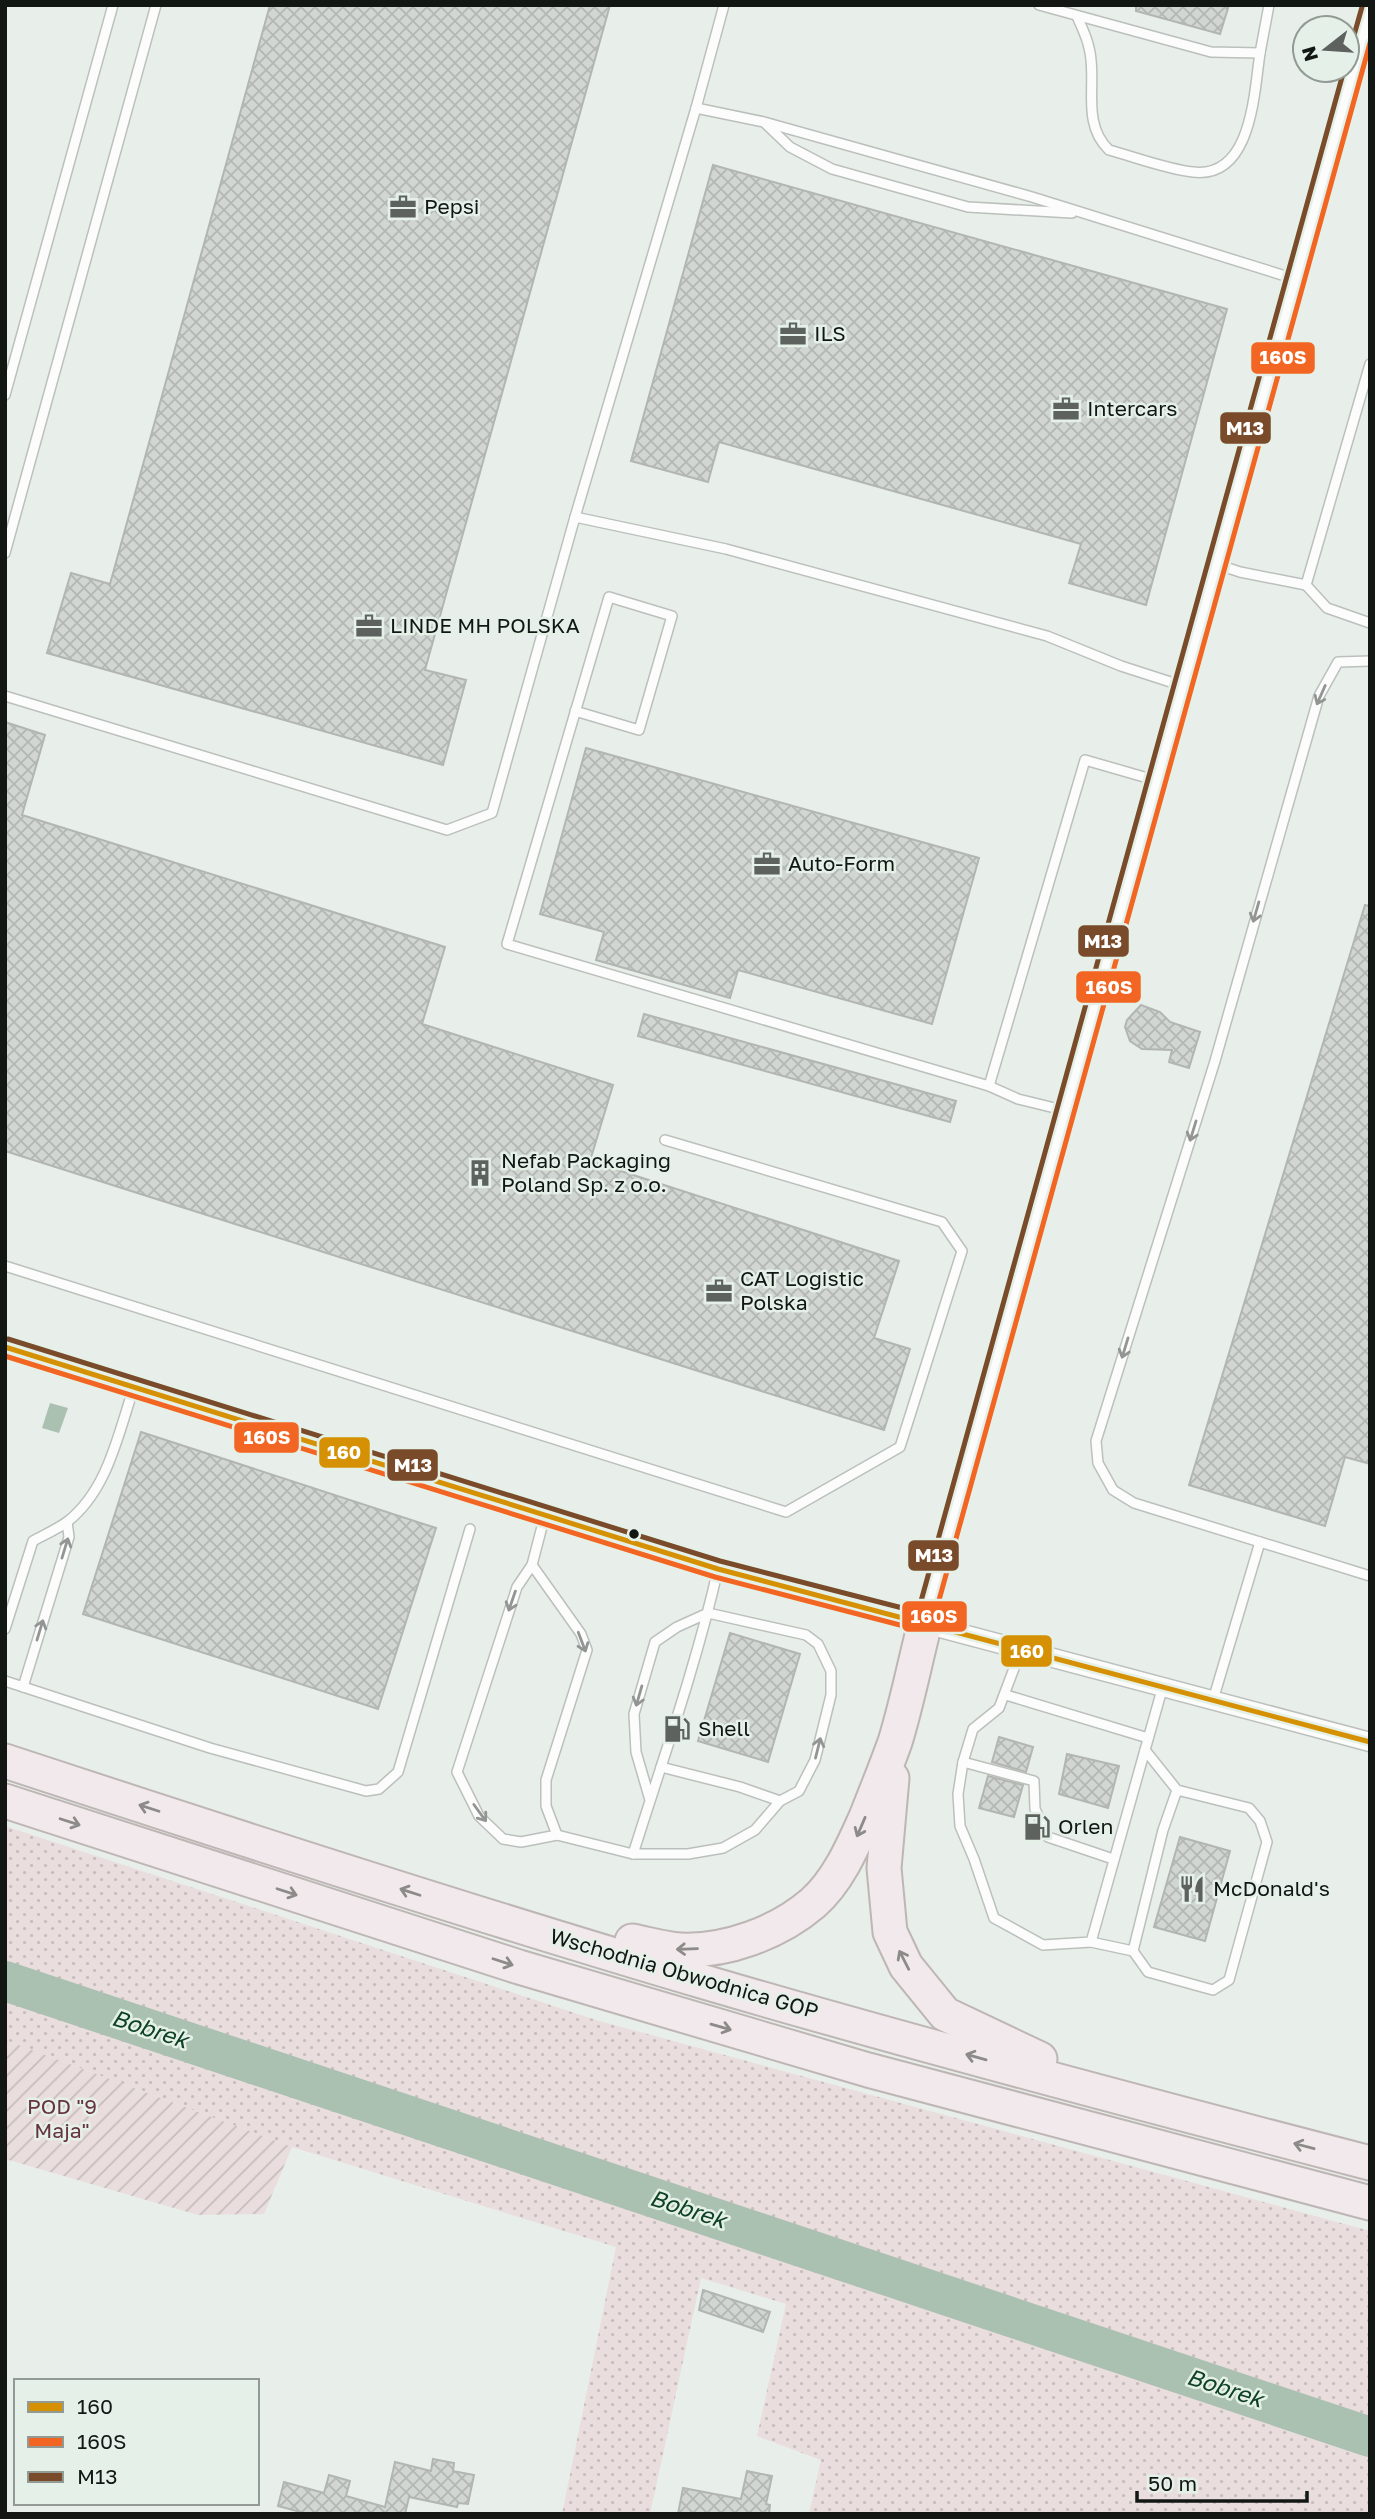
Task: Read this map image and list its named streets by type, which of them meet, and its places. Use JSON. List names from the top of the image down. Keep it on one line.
{"streets":{"highway":["Wschodnia Obwodnica GOP"]},"water":["Bobrek"],"parks":["POD \"9 Maja\""],"places":{"office":["Pepsi","ILS","Intercars","LINDE MH POLSKA","Auto-Form","CAT Logistic Polska"],"building":["Nefab Packaging Poland Sp. z o.o."],"fuel station":["Shell","Orlen"],"restaurant":["McDonald's"]},"lines":["transit line M13","transit line 160S","transit line 160"],"legend":["160","160S","M13"],"scale_bar":"50 m","north":"left"}
